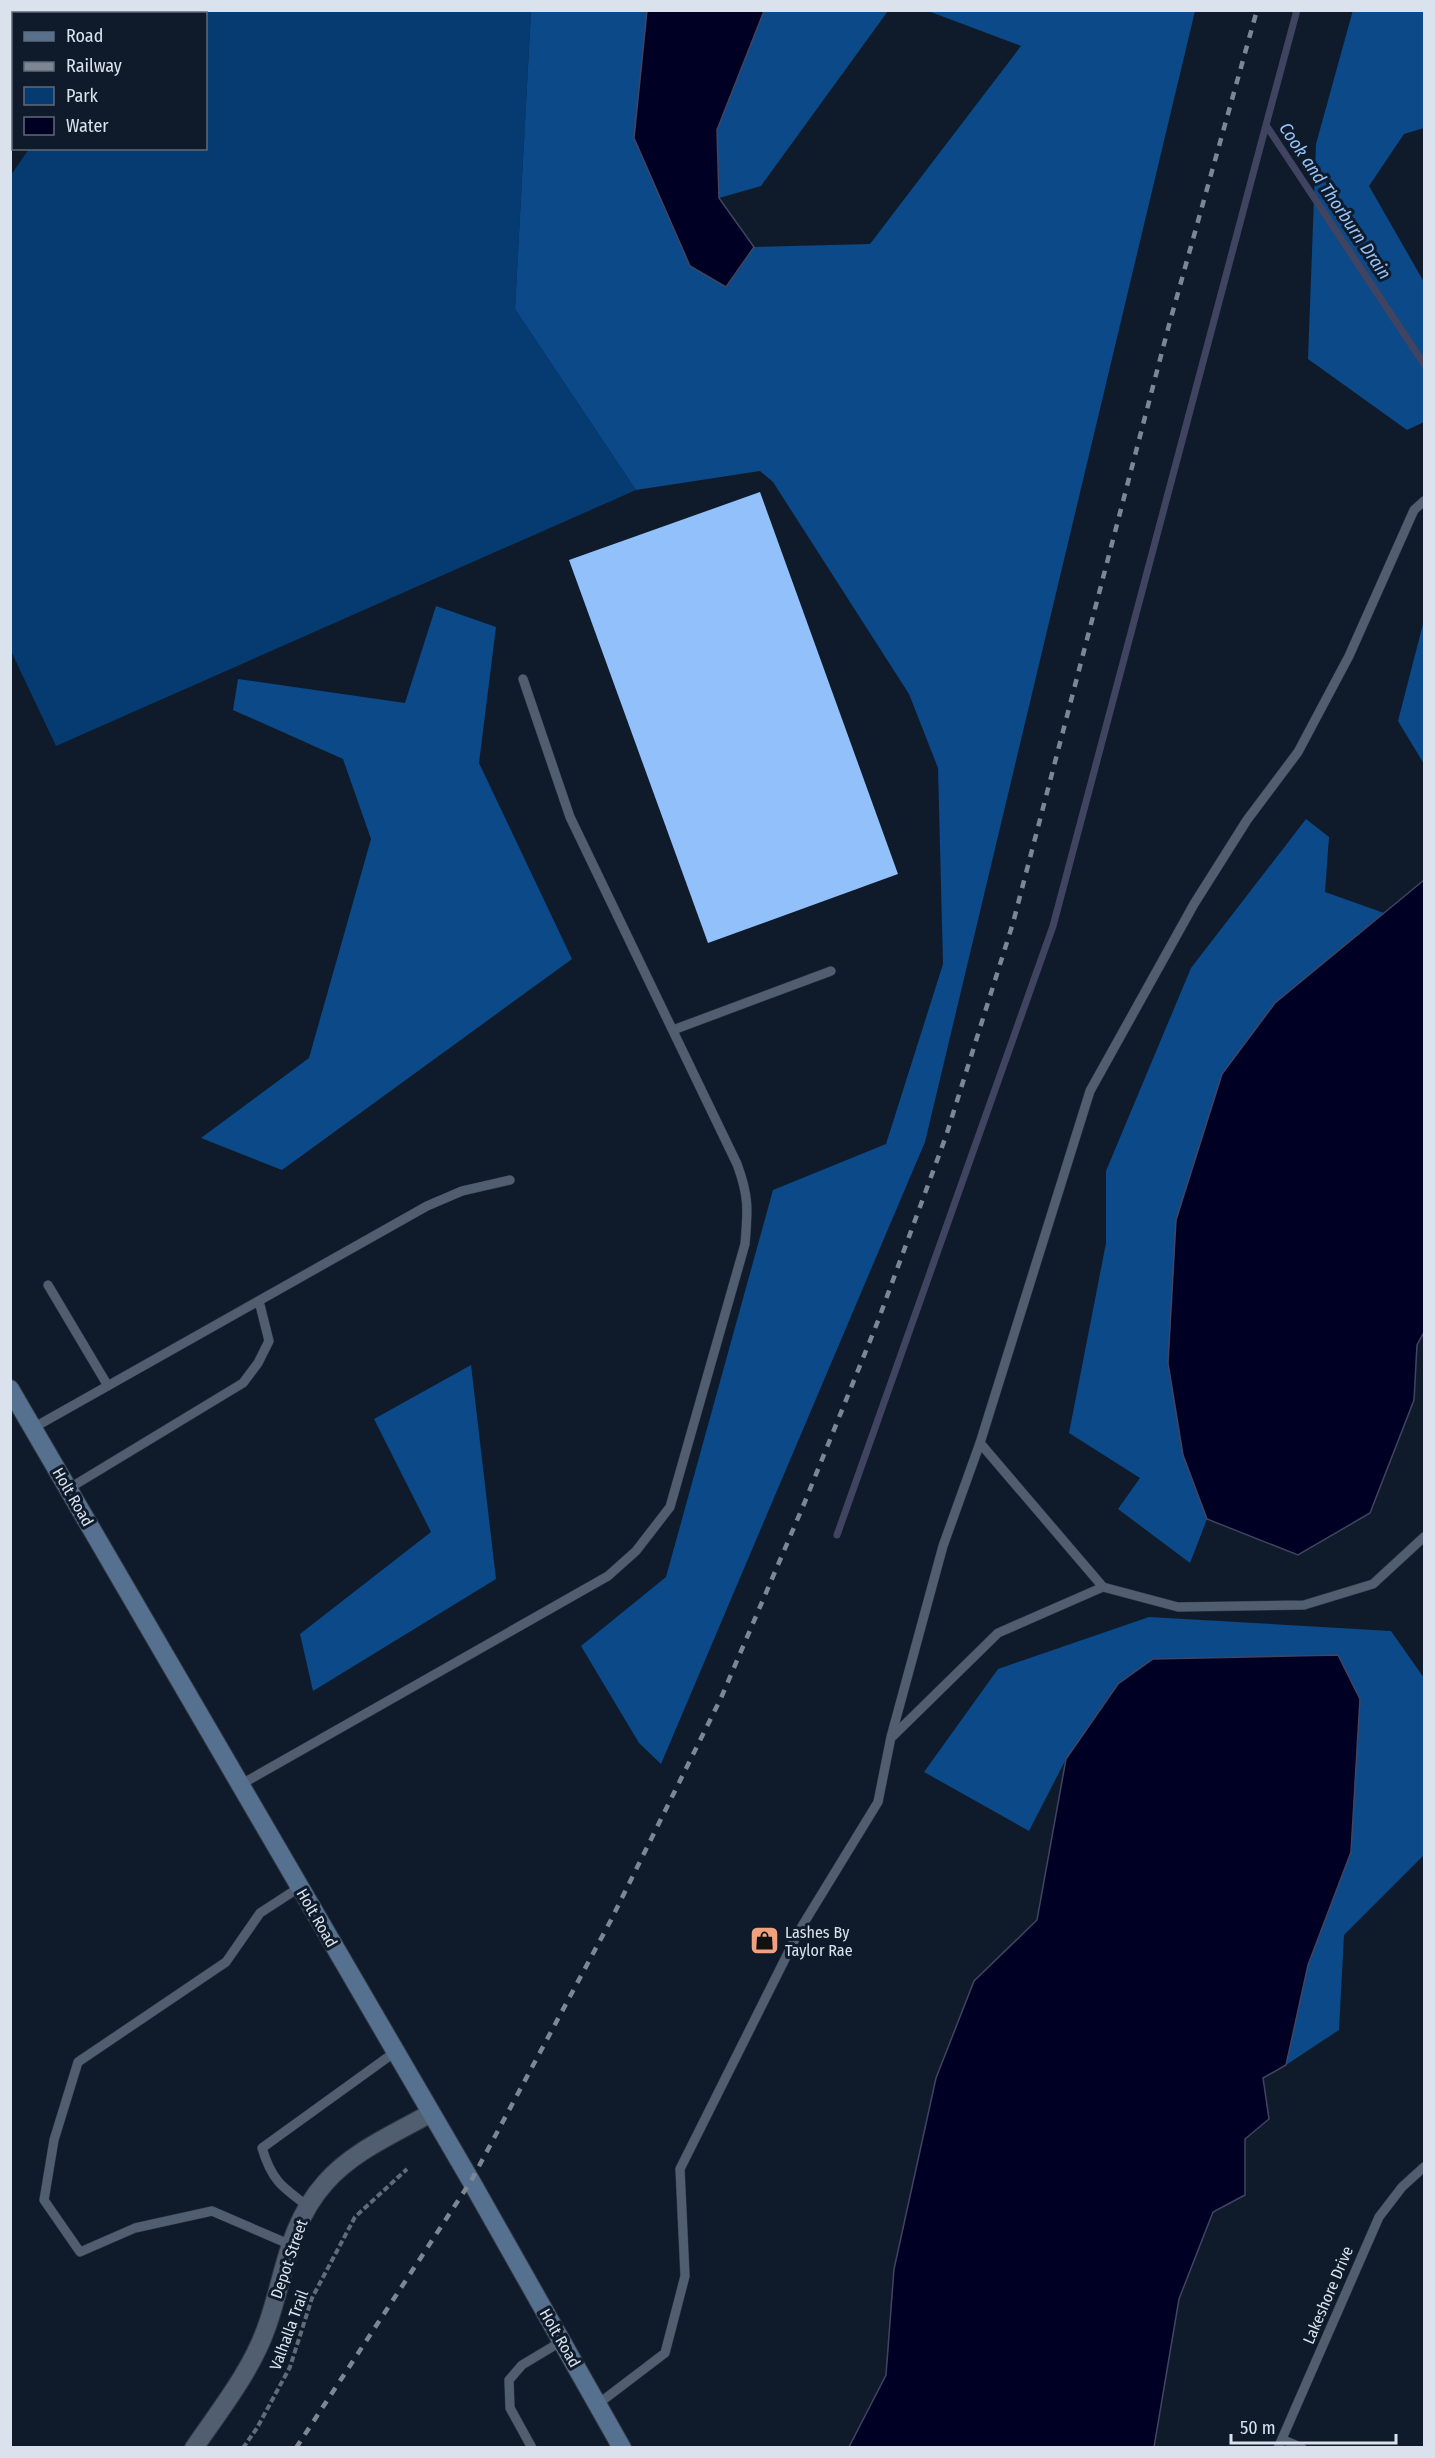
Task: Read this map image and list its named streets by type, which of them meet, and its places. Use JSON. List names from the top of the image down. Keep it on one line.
{"streets":{"main road":["Holt Road"],"street":["Depot Street"],"lane":["Lakeshore Drive"],"path":["Valhalla Trail"]},"crossings":[["Holt Road","Depot Street"]],"water":["Cook and Thorburn Drain"],"places":{"shop":["Lashes By Taylor Rae"]},"legend":["Road","Railway","Park","Water"],"scale_bar":"50 m"}
